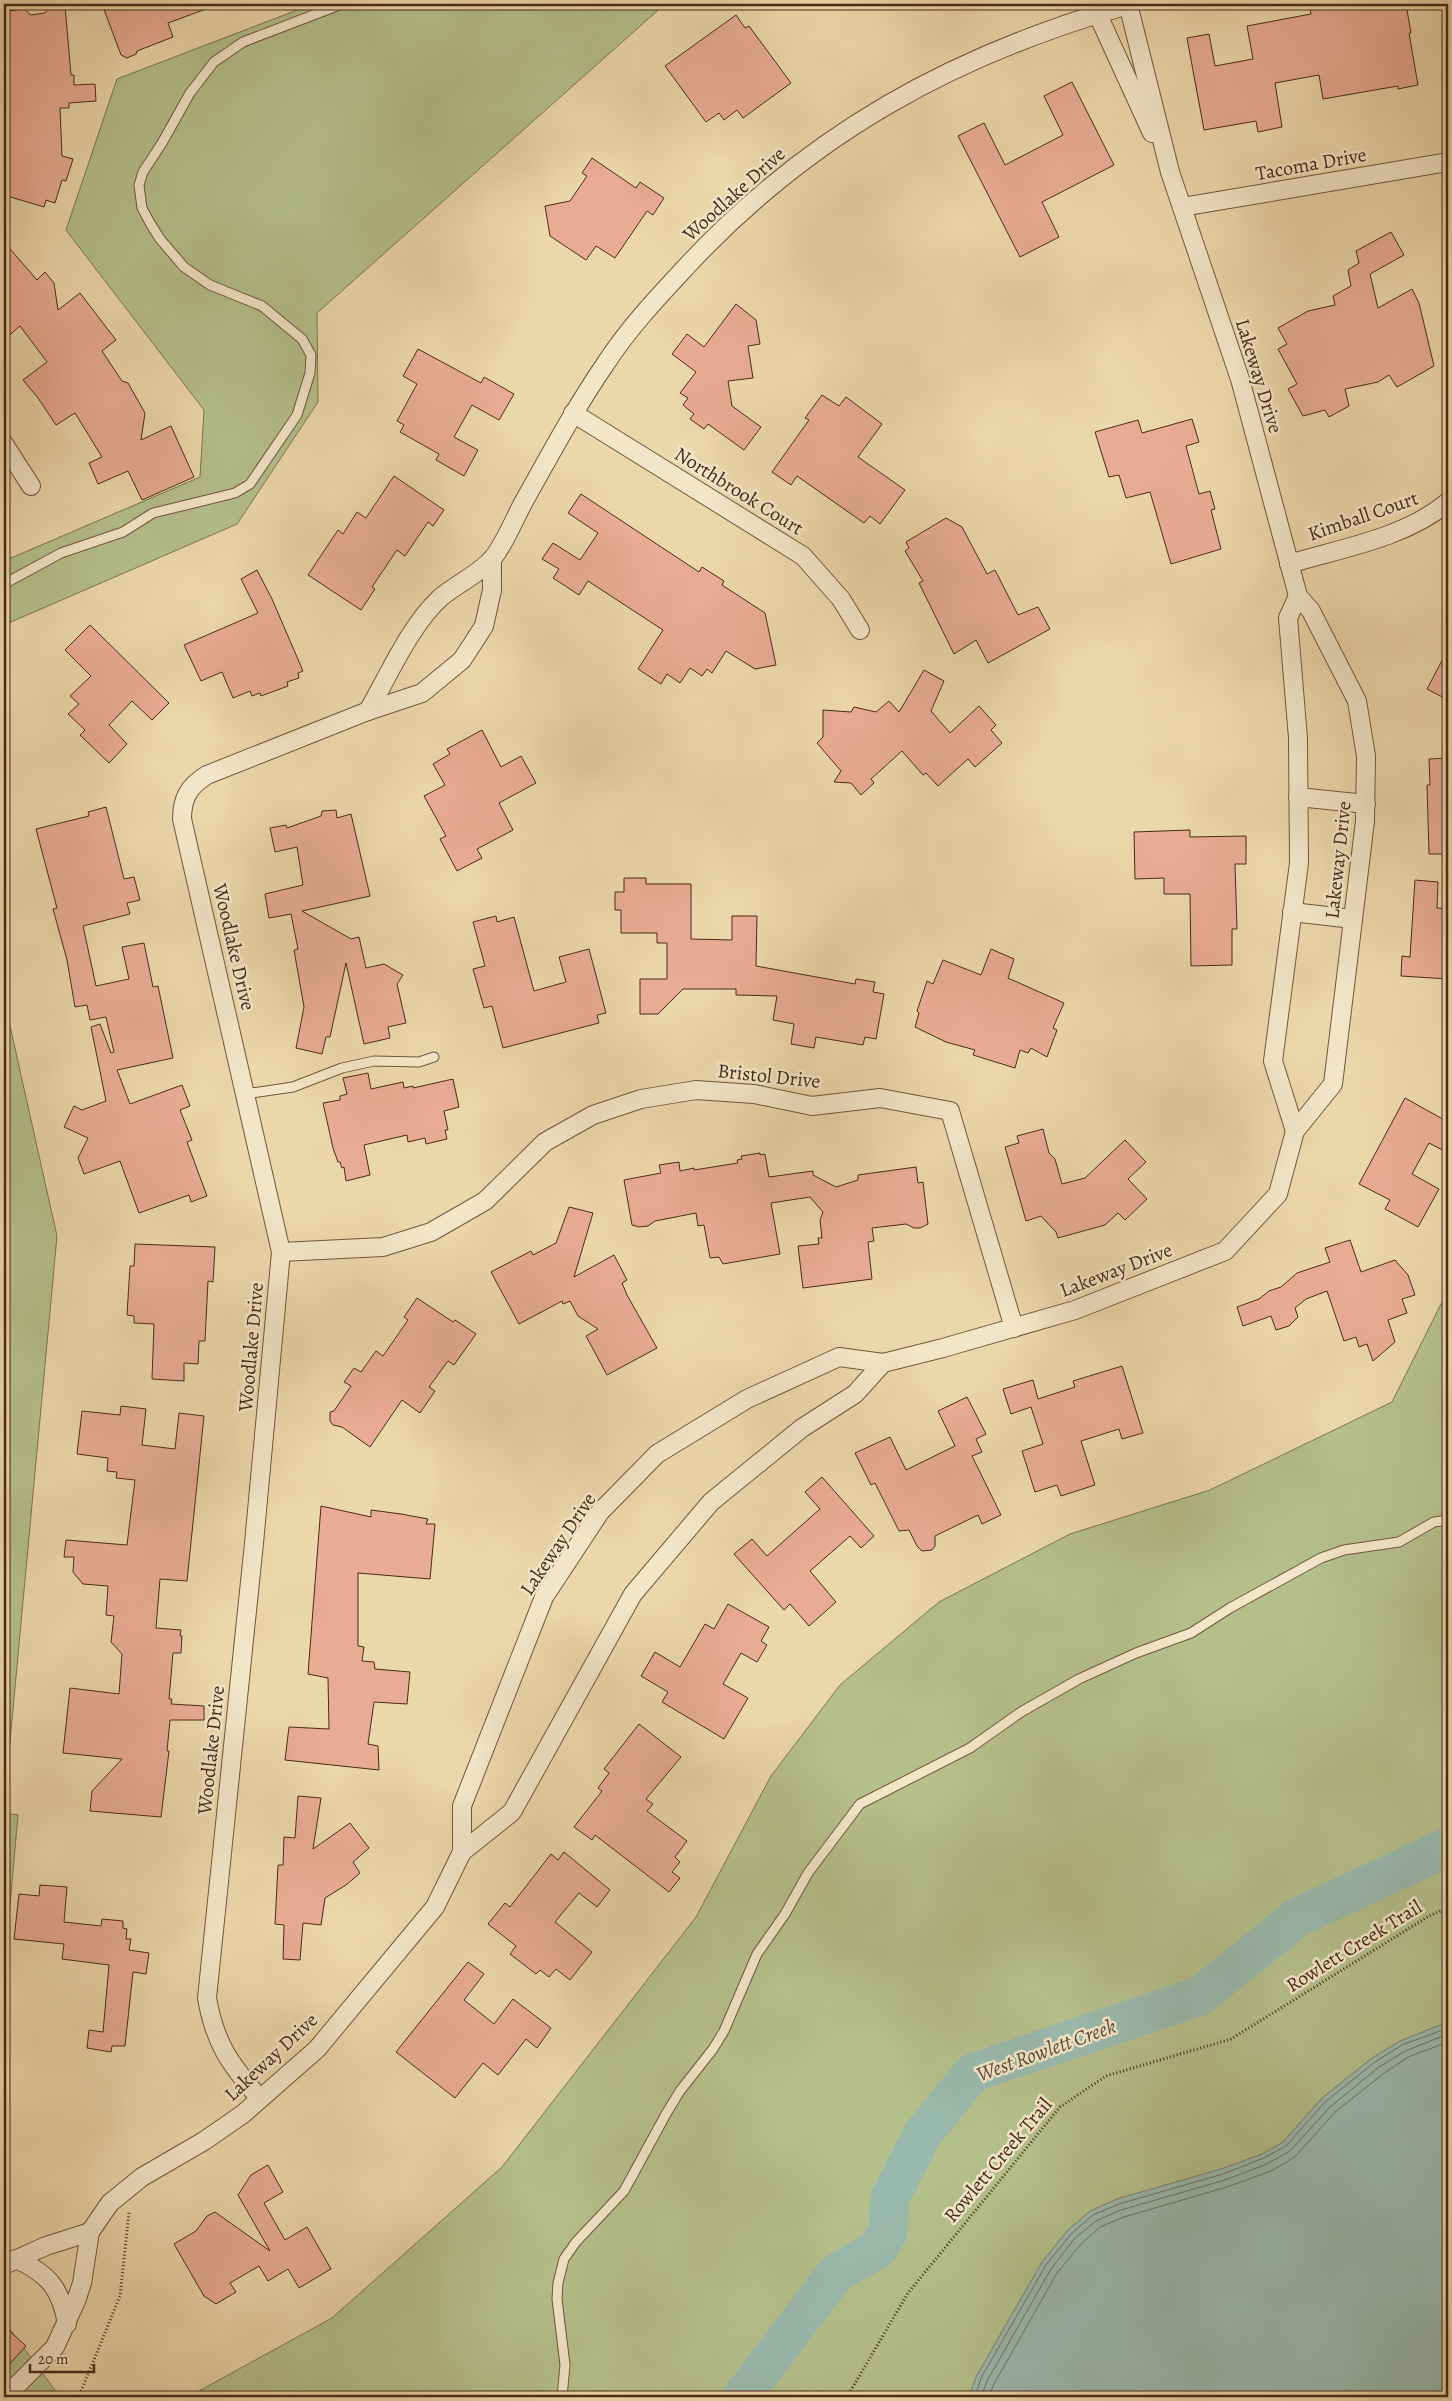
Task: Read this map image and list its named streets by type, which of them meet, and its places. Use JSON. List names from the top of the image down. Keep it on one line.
{"streets":{"street":["Tacoma Drive","Woodlake Drive","Lakeway Drive","Northbrook Court","Kimball Court","Bristol Drive"],"path":["Rowlett Creek Trail"]},"crossings":[["Tacoma Drive","Lakeway Drive"],["Woodlake Drive","Lakeway Drive"],["Woodlake Drive","Northbrook Court"],["Woodlake Drive","Bristol Drive"],["Lakeway Drive","Kimball Court"],["Lakeway Drive","Bristol Drive"]],"water":["West Rowlett Creek"],"scale_bar":"20 m"}
